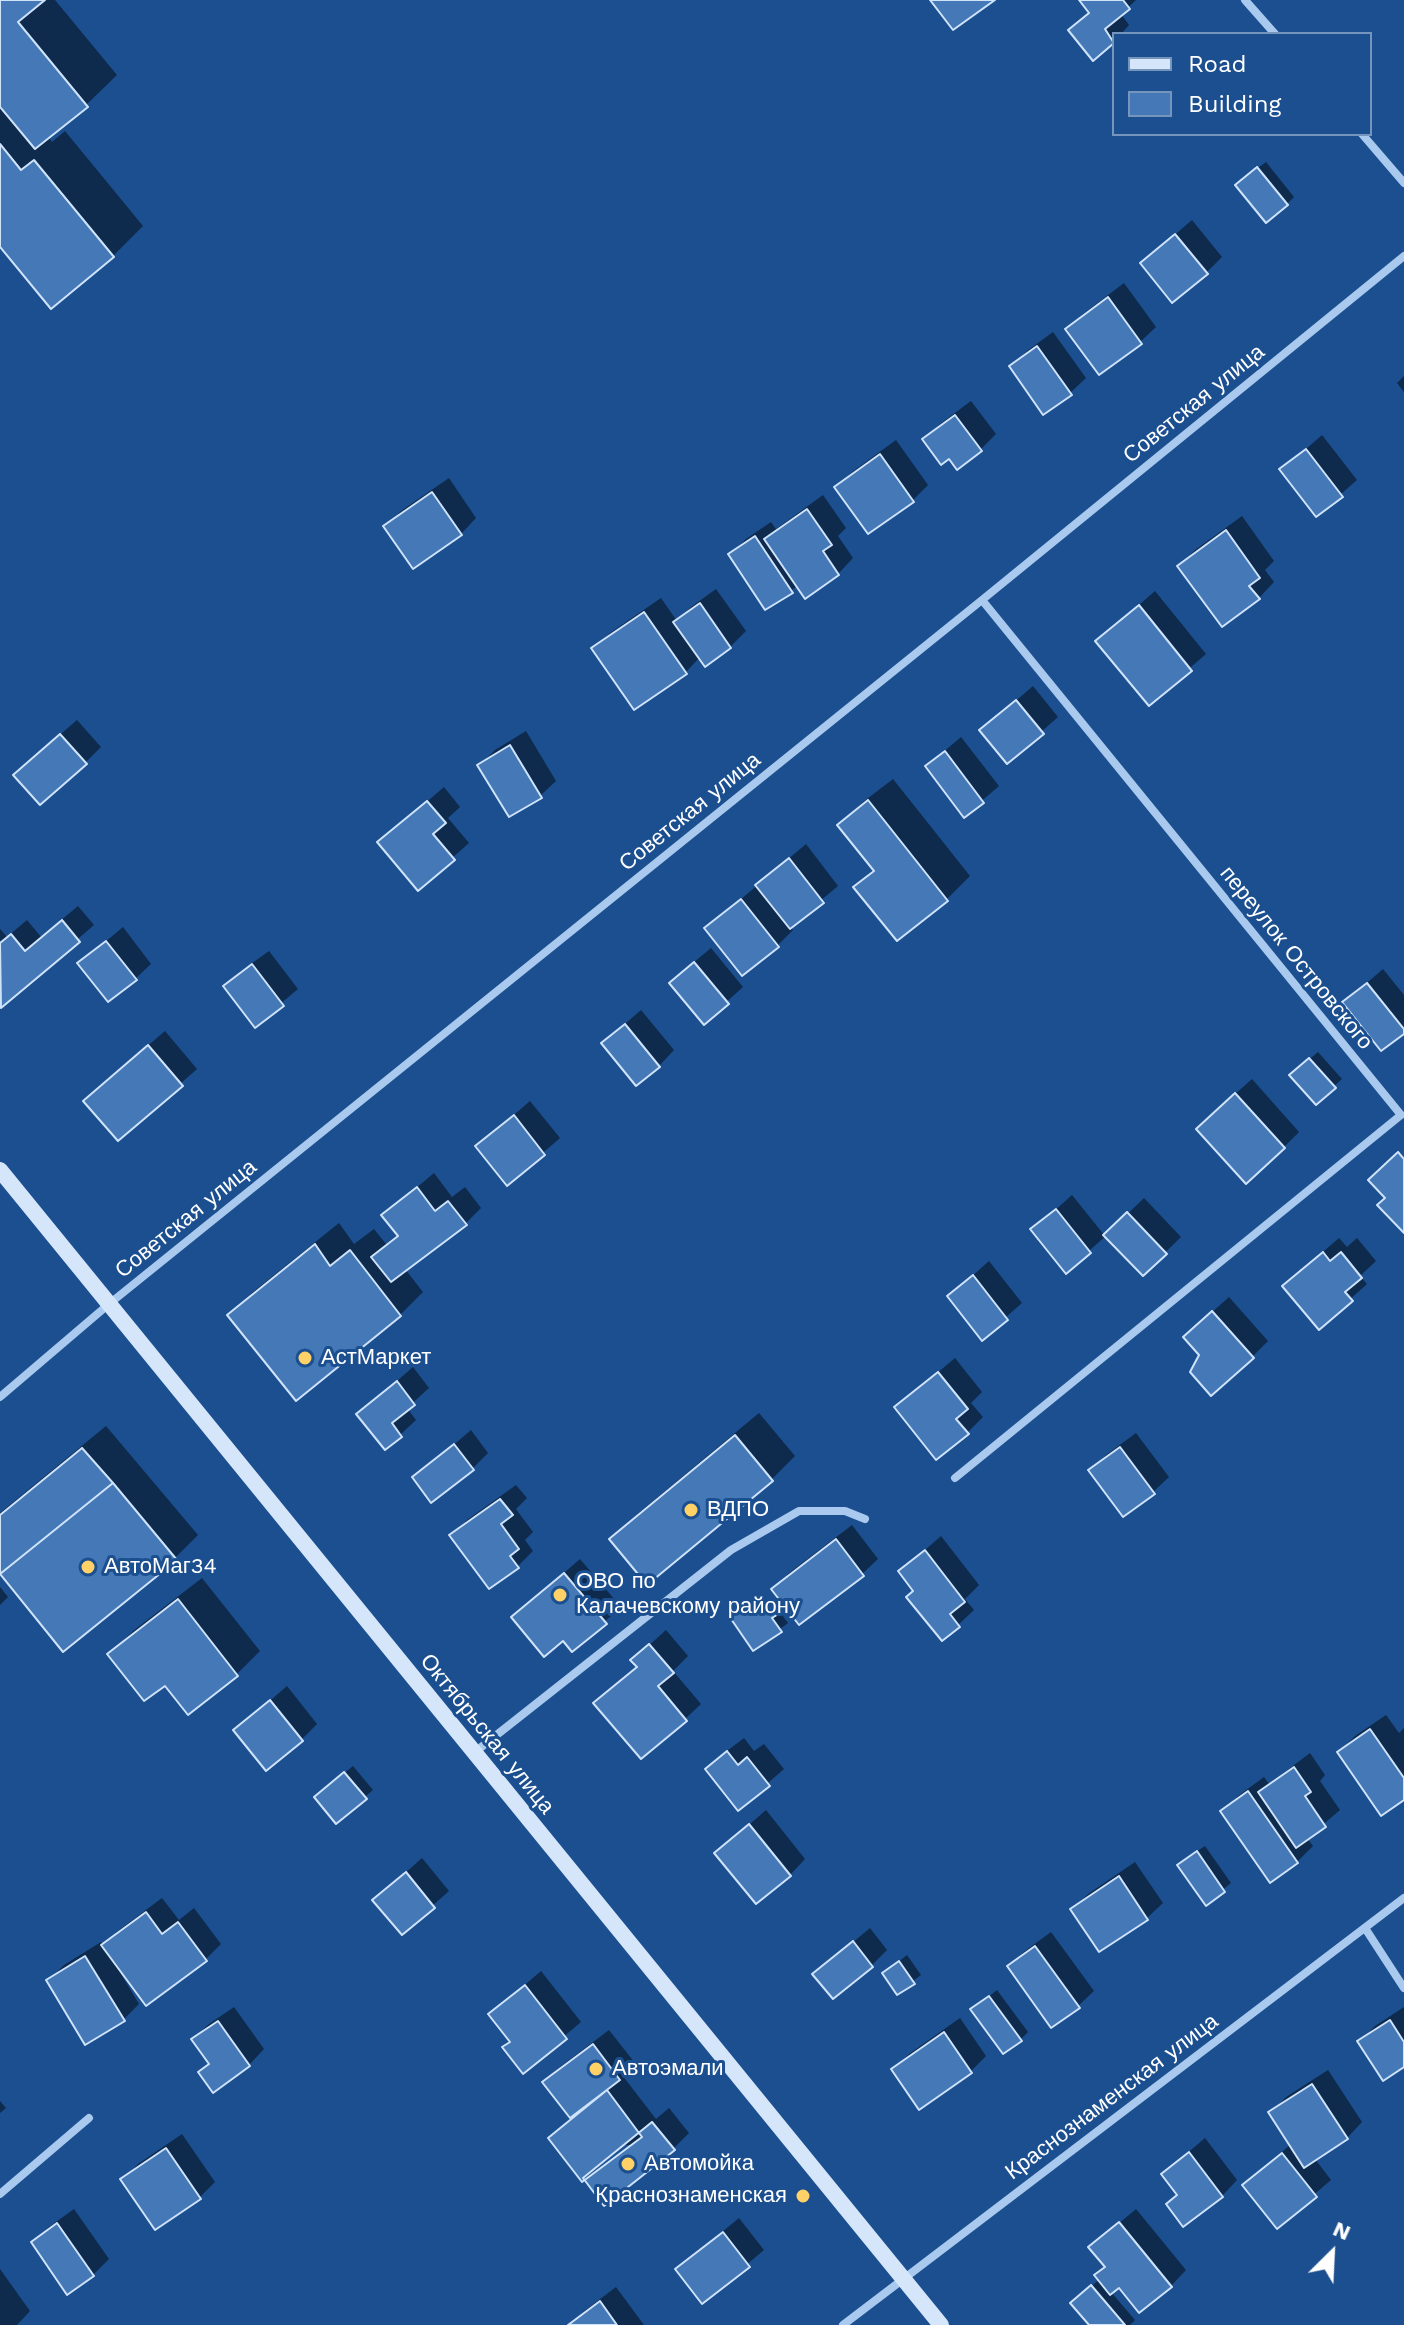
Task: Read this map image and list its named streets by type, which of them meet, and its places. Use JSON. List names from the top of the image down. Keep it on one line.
{"streets":{"main road":["Октябрьская улица"],"street":["Советская улица","переулок Островского","Краснознаменская улица"]},"crossings":[["Советская улица","переулок Островского"],["Советская улица","Октябрьская улица"],["Октябрьская улица","Краснознаменская улица"]],"places":["АстМаркет","ВДПО","АвтоМаг34","ОВО по Калачевскому району","Автоэмали","Автомойка","Краснознаменская"],"legend":["Road","Building"],"north":"top right"}
